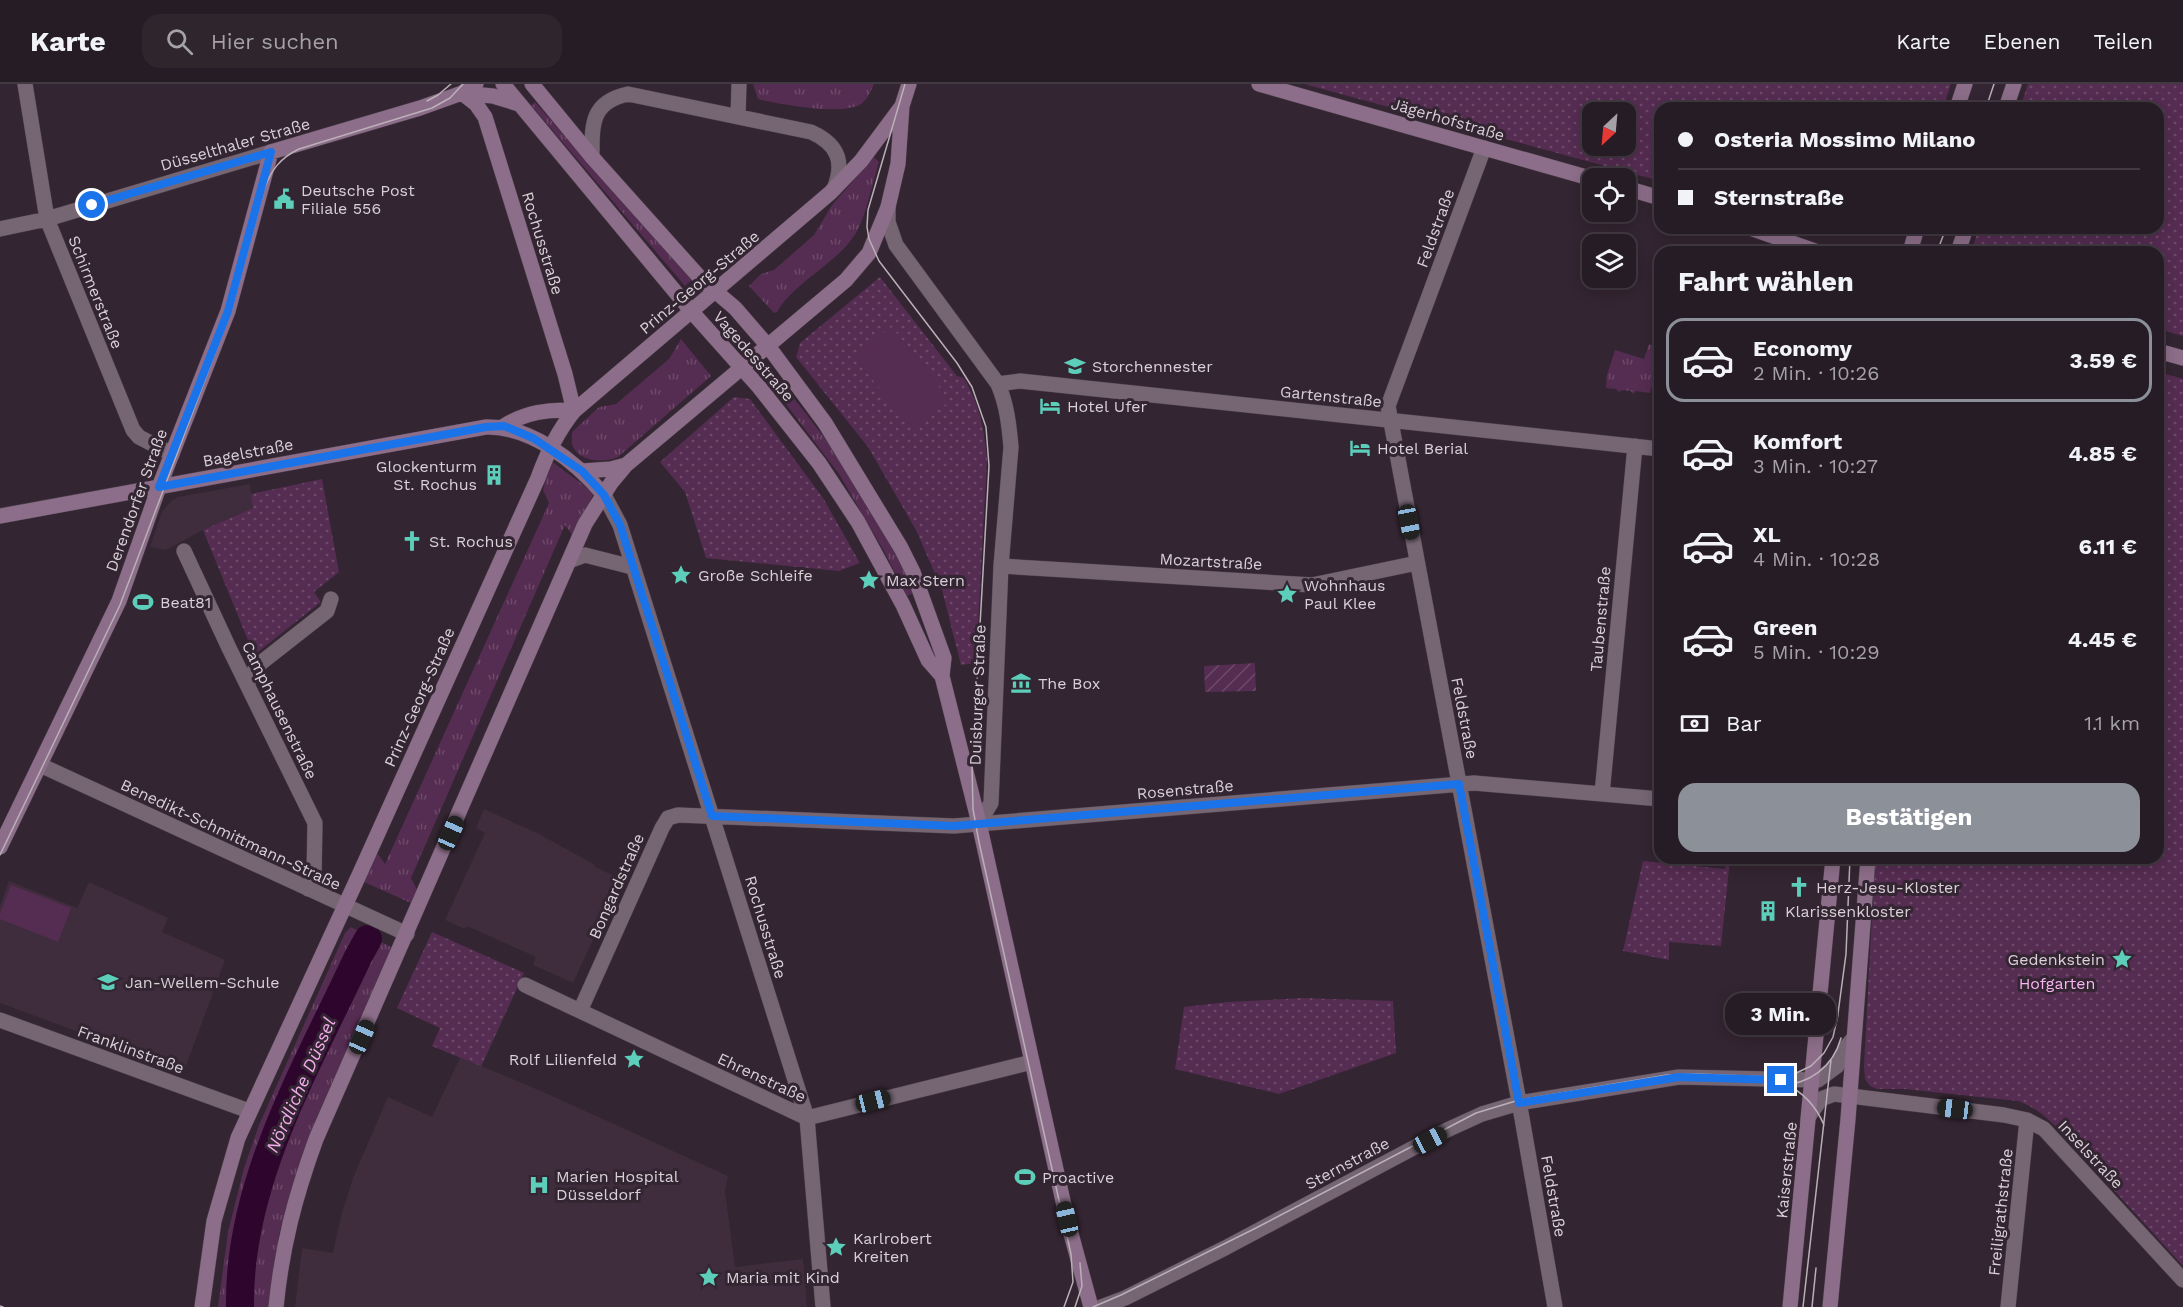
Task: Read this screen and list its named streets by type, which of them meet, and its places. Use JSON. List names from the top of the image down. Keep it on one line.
{"streets":{"main road":["Jägerhofstraße","Düsselthaler Straße","Rochusstraße","Prinz-Georg-Straße","Vagedesstraße","Bagelstraße","Derendorfer Straße","Duisburger Straße","Kaiserstraße"],"street":["Feldstraße","Schirmerstraße","Gartenstraße","Mozartstraße","Taubenstraße","Camphausenstraße","Rosenstraße","Benedikt-Schmittmann-Straße","Bongardstraße","Franklinstraße","Ehrenstraße","Inselstraße","Sternstraße","Freiligrathstraße"]},"crossings":[["Jägerhofstraße","Feldstraße"],["Düsselthaler Straße","Rochusstraße"],["Düsselthaler Straße","Schirmerstraße"],["Düsselthaler Straße","Derendorfer Straße"],["Feldstraße","Gartenstraße"],["Feldstraße","Mozartstraße"],["Feldstraße","Rosenstraße"],["Feldstraße","Sternstraße"],["Rochusstraße","Prinz-Georg-Straße"],["Rochusstraße","Bagelstraße"],["Rochusstraße","Rosenstraße"],["Rochusstraße","Bongardstraße"],["Rochusstraße","Ehrenstraße"],["Prinz-Georg-Straße","Vagedesstraße"],["Prinz-Georg-Straße","Bagelstraße"],["Prinz-Georg-Straße","Duisburger Straße"],["Prinz-Georg-Straße","Benedikt-Schmittmann-Straße"],["Prinz-Georg-Straße","Franklinstraße"],["Schirmerstraße","Derendorfer Straße"],["Vagedesstraße","Duisburger Straße"],["Vagedesstraße","Rosenstraße"],["Gartenstraße","Taubenstraße"],["Gartenstraße","Duisburger Straße"],["Bagelstraße","Derendorfer Straße"],["Derendorfer Straße","Benedikt-Schmittmann-Straße"],["Mozartstraße","Duisburger Straße"],["Taubenstraße","Rosenstraße"],["Duisburger Straße","Rosenstraße"],["Camphausenstraße","Benedikt-Schmittmann-Straße"],["Rosenstraße","Bongardstraße"],["Bongardstraße","Ehrenstraße"],["Inselstraße","Kaiserstraße"],["Inselstraße","Freiligrathstraße"],["Sternstraße","Kaiserstraße"]],"water":["Nördliche Düssel"],"parks":["Hofgarten"],"places":{"public building":["Deutsche Post Filiale 556"],"school or university":["Storchennester","Jan-Wellem-Schule"],"hotel":["Hotel Ufer","Hotel Berial"],"building":["Glockenturm St. Rochus","Klarissenkloster"],"church":["St. Rochus","Herz-Jesu-Kloster"],"place":["Große Schleife","Max Stern","Wohnhaus Paul Klee","Gedenkstein","Rolf Lilienfeld","Karlrobert Kreiten","Maria mit Kind"],"sports":["Beat81","Proactive"],"museum":["The Box"],"hospital":["Marien Hospital Düsseldorf"]},"north":"bottom left","page":{"header":"Karte","search":"Hier suchen","nav":["Karte","Ebenen","Teilen"],"banner":["Osteria Mossimo Milano","Sternstraße"],"heading":"Fahrt wählen","list":[{"name":"Economy","note":"2 Min. · 10:26","value":"3.59 €"},{"name":"Komfort","note":"3 Min. · 10:27","value":"4.85 €"},{"name":"XL","note":"4 Min. · 10:28","value":"6.11 €"},{"name":"Green","note":"5 Min. · 10:29","value":"4.45 €"}],"pay":["Bar","1.1 km"],"buttons":"Bestätigen","bubble":"3 Min."}}
